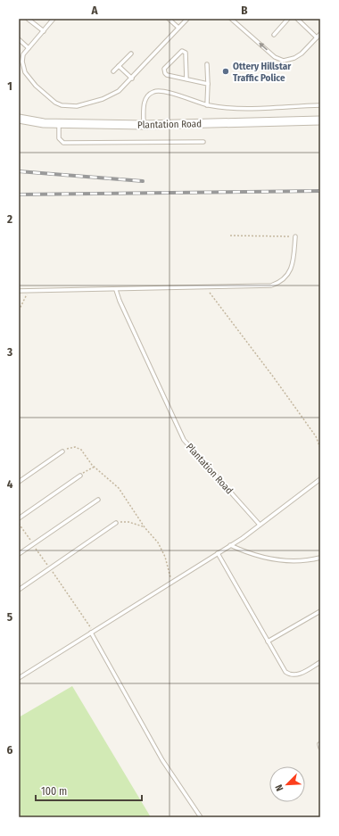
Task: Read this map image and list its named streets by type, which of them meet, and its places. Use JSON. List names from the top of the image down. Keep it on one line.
{"streets":{"street":["Plantation Road"]},"places":["Ottery Hillstar Traffic Police"],"scale_bar":"100 m","north":"bottom left","grid":{"columns":["A","B"],"rows":["1","2","3","4","5","6"]}}
